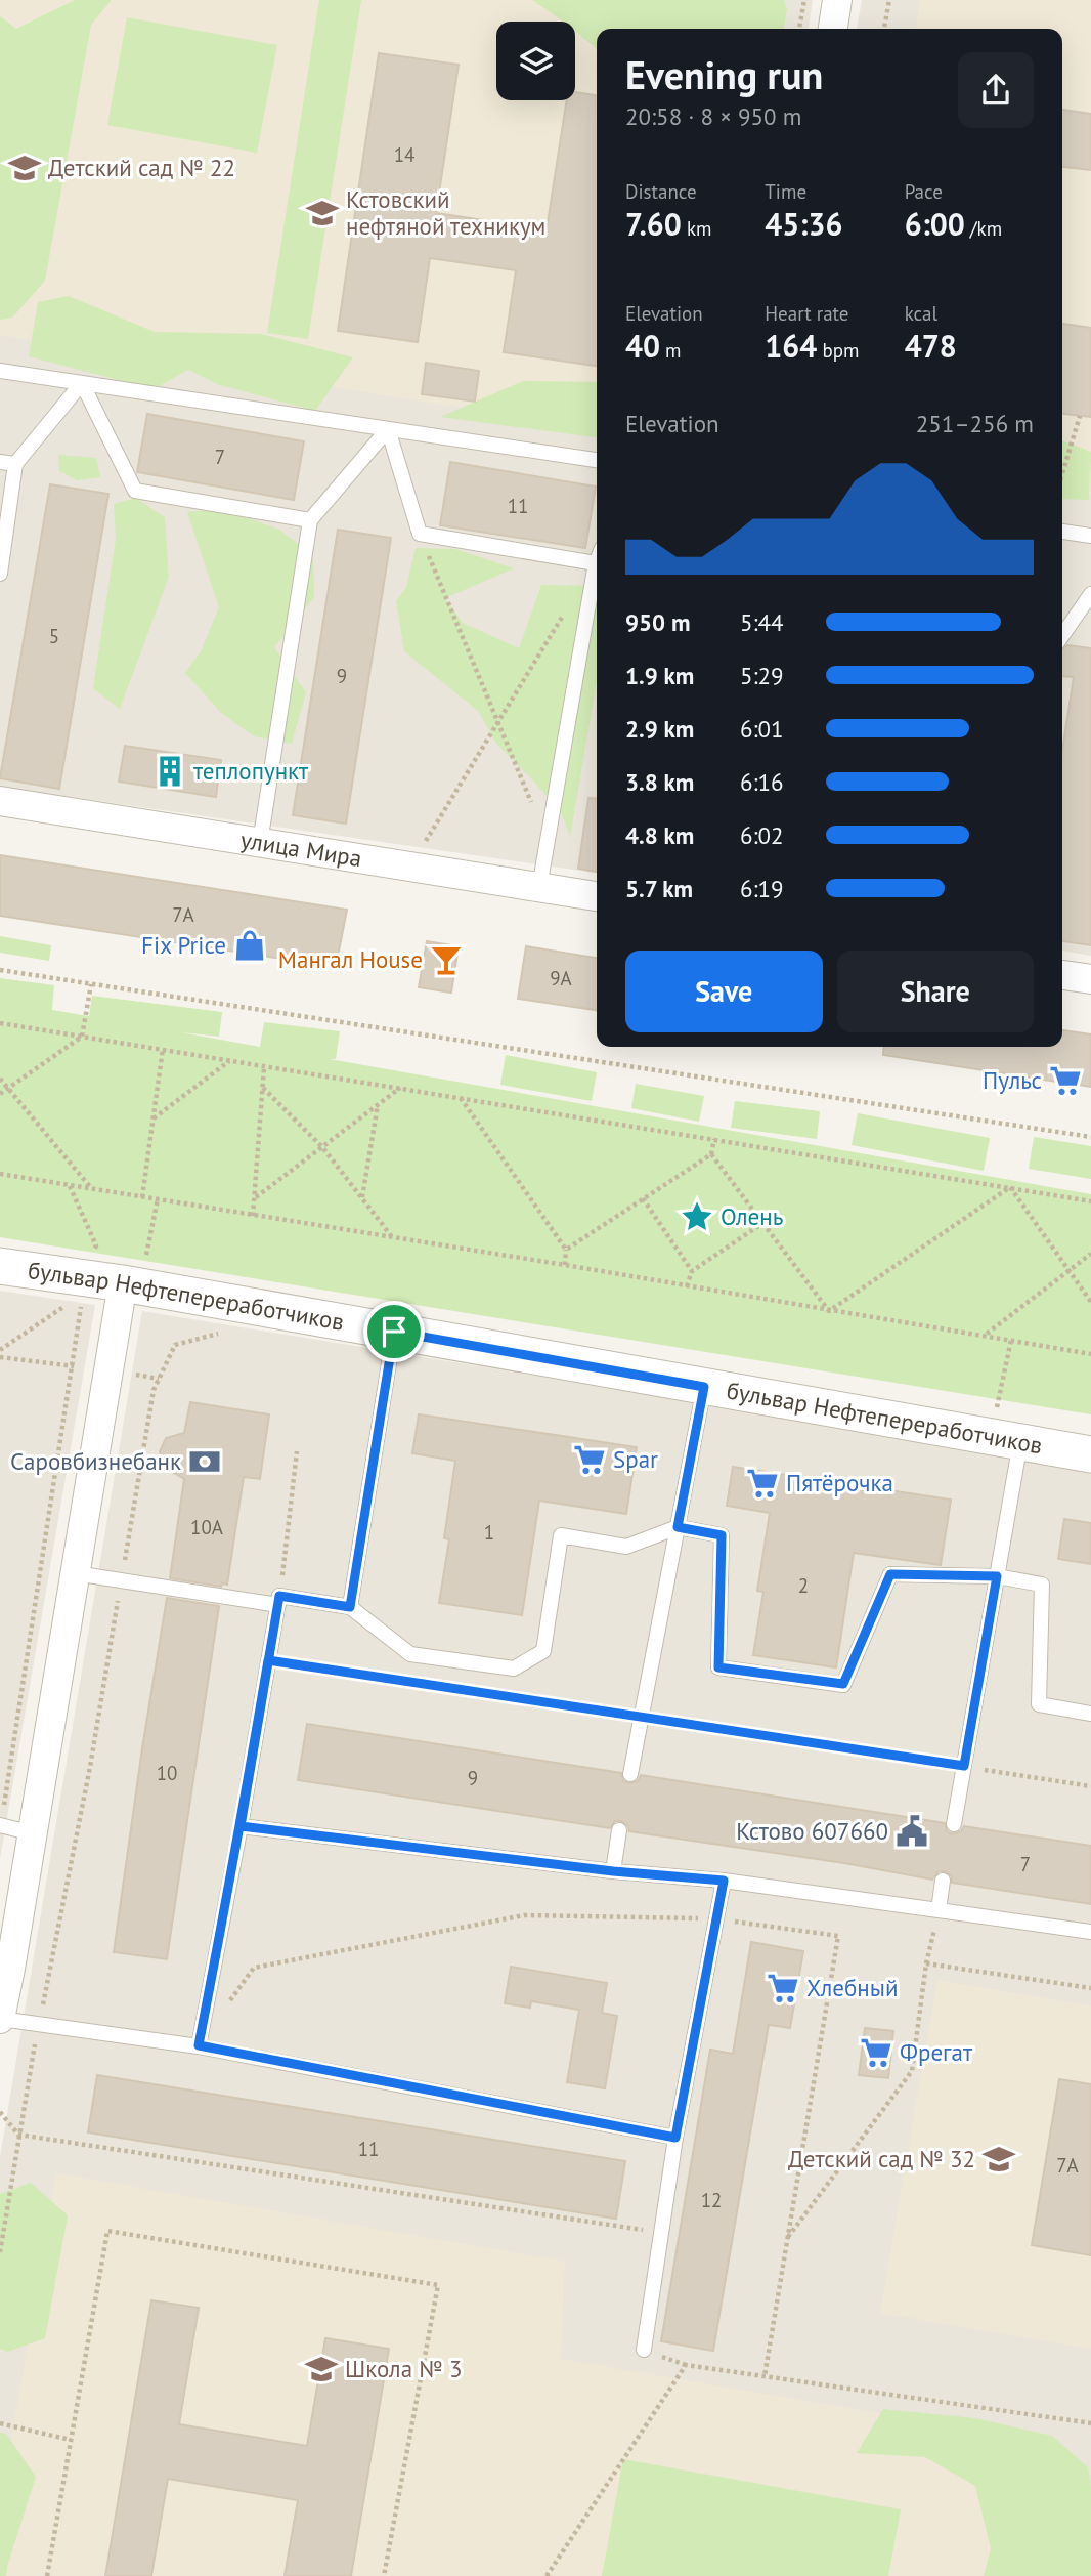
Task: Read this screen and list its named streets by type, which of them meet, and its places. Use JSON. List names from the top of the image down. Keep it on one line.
{"streets":{"street":["улица Мира","бульвар Нефтепереработчиков"]},"places":{"school or university":["Детский сад № 22","Кстовский нефтяной техникум","Детский сад № 32","Школа № 3"],"building":["теплопункт"],"shop":["Fix Price"],"bar":["Мангал House"],"supermarket":["Пульс","Spar","Пятёрочка","Хлебный","Фрегат"],"place":["Олень"],"bank":["Саровбизнебанк"],"public building":["Кстово 607660"]},"house_numbers":["14","7","11","5","9","7А","9А","10А","1","2","10","9","7","11","7А","12"],"page":{"heading":["Evening run","20:58 · 8 × 950 m"],"stats":[["Distance","7.60 km"],["Time","45:36"],["Pace","6:00 /km"],["Elevation","40 m"],["Heart rate","164 bpm"],["kcal","478"]],"chart":["Elevation","251–256 m"],"list":[{"name":"950 m","note":"5:44"},{"name":"1.9 km","note":"5:29"},{"name":"2.9 km","note":"6:01"},{"name":"3.8 km","note":"6:16"},{"name":"4.8 km","note":"6:02"},{"name":"5.7 km","note":"6:19"}],"buttons":["Save","Share"]}}
